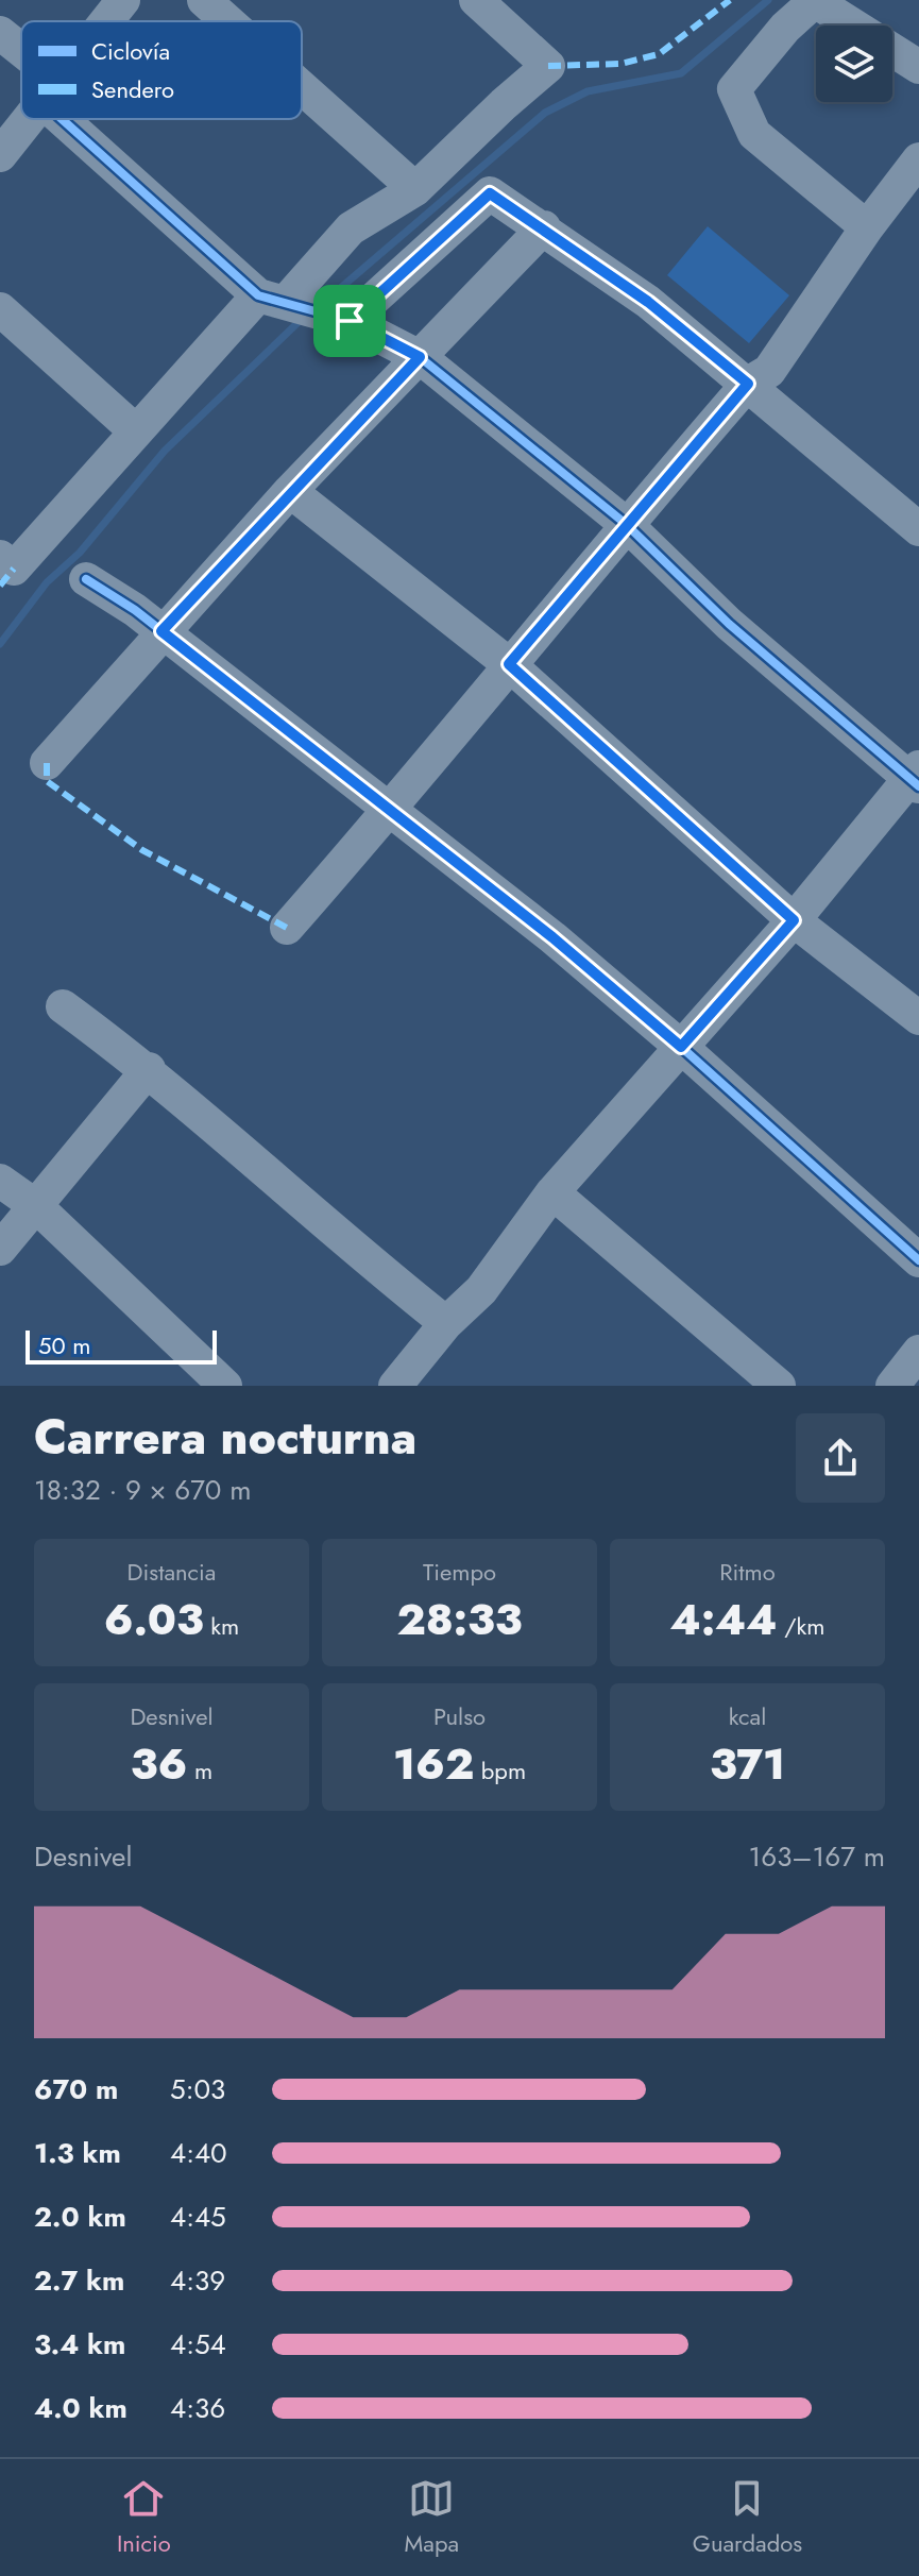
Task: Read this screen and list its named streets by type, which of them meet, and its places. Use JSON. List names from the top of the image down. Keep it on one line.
{"legend":["Ciclovía","Sendero"],"scale_bar":"50 m","page":{"scale":"50 m","heading":["Carrera nocturna","18:32 · 9 × 670 m"],"stats":[["Distancia","6.03 km"],["Tiempo","28:33"],["Ritmo","4:44 /km"],["Desnivel","36 m"],["Pulso","162 bpm"],["kcal","371"]],"chart":["Desnivel","163–167 m"],"list":[{"name":"670 m","note":"5:03"},{"name":"1.3 km","note":"4:40"},{"name":"2.0 km","note":"4:45"},{"name":"2.7 km","note":"4:39"},{"name":"3.4 km","note":"4:54"},{"name":"4.0 km","note":"4:36"}],"tabs":["Inicio","Mapa","Guardados"]}}
